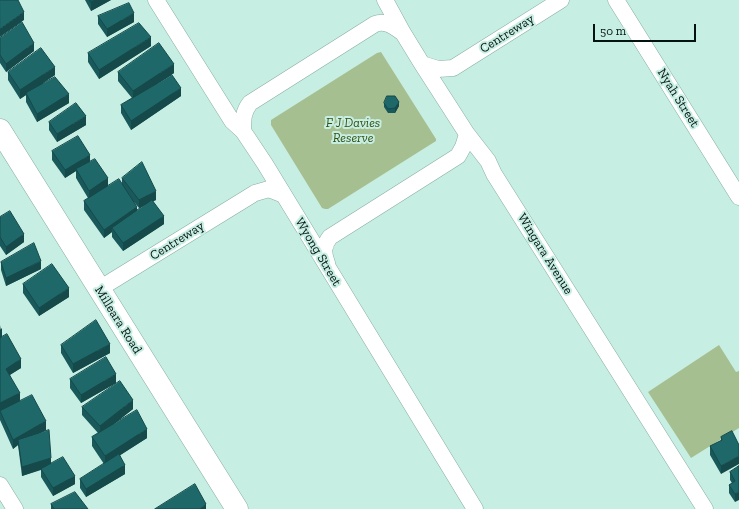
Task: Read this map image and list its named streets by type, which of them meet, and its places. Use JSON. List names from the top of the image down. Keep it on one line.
{"streets":{"main road":["Milleara Road"],"street":["Centreway","Nyah Street","Wyong Street","Wingara Avenue"]},"crossings":[["Centreway","Wyong Street"],["Centreway","Milleara Road"]],"parks":["F J Davies Reserve"],"scale_bar":"50 m"}
